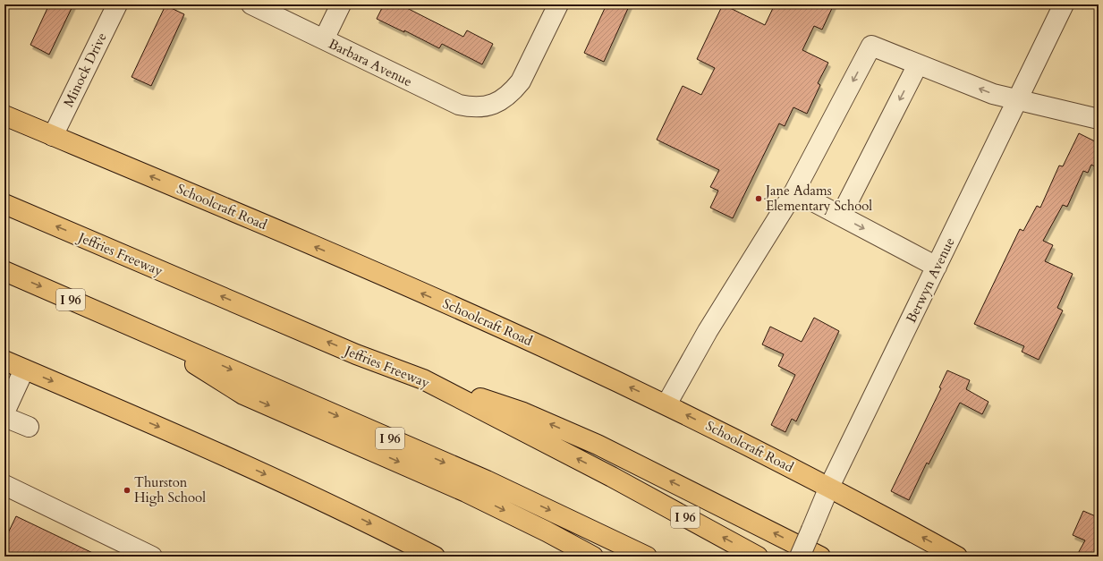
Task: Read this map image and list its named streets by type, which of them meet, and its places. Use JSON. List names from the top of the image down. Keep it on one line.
{"streets":{"main road":["Schoolcraft Road","Jeffries Freeway","I 96"],"street":["Barbara Avenue","Minock Drive","Berwyn Avenue"]},"crossings":[["Minock Drive","Schoolcraft Road"],["Schoolcraft Road","Berwyn Avenue"]],"places":["Jane Adams Elementary School","Thurston High School"]}
